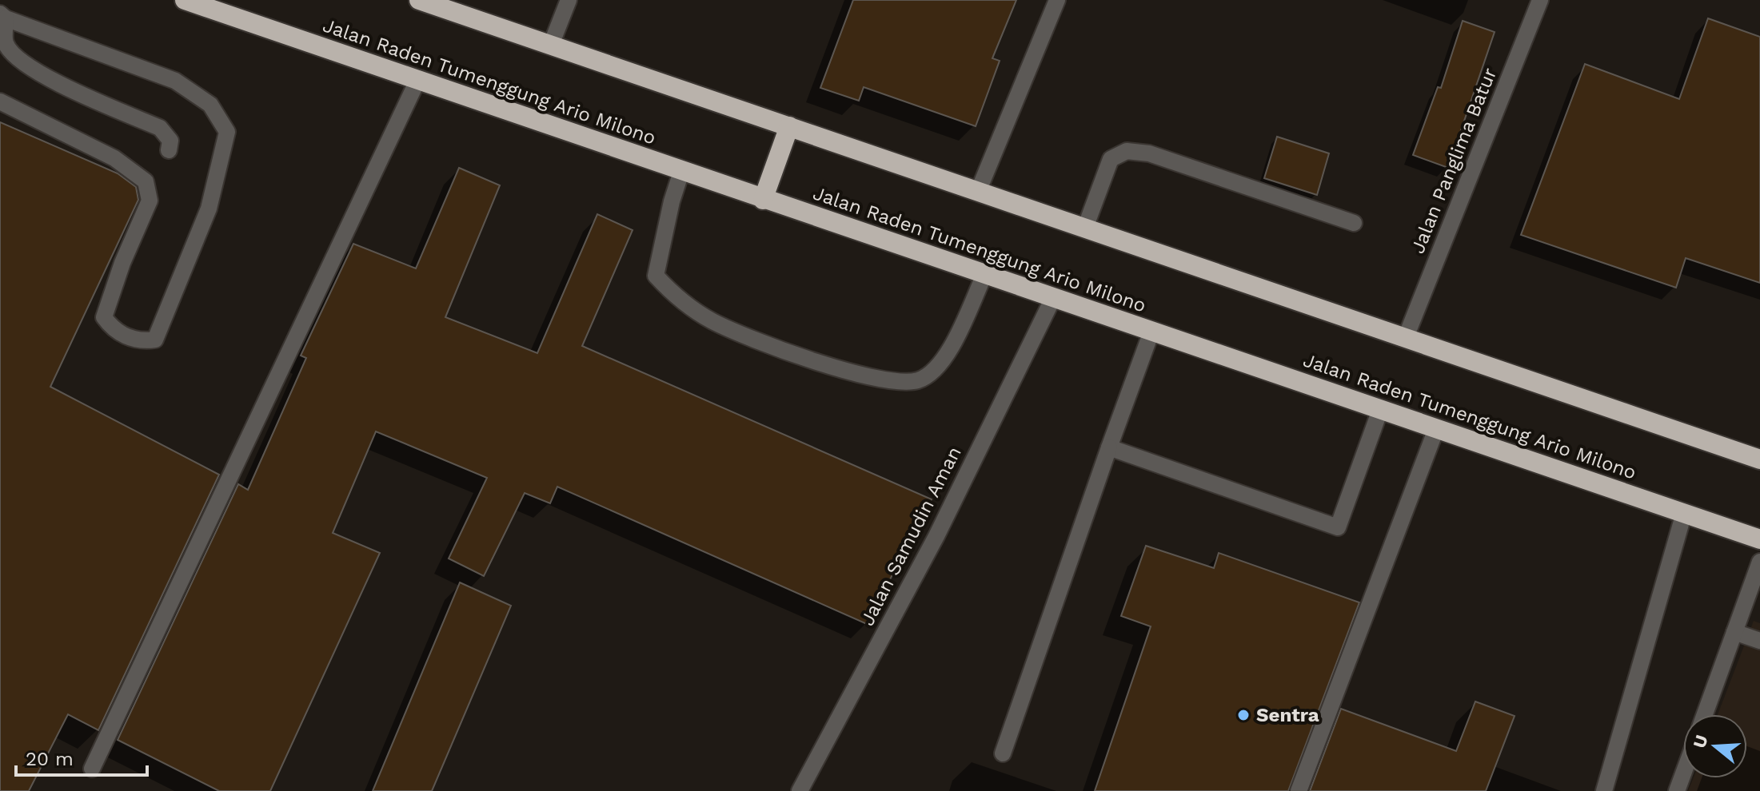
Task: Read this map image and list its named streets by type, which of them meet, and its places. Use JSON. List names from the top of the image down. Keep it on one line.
{"streets":{"highway":["Jalan Raden Tumenggung Ario Milono"],"street":["Jalan Panglima Batur","Jalan Samudin Aman"]},"crossings":[["Jalan Raden Tumenggung Ario Milono","Jalan Samudin Aman"]],"places":["Sentra"],"scale_bar":"20 m","north":"left"}
